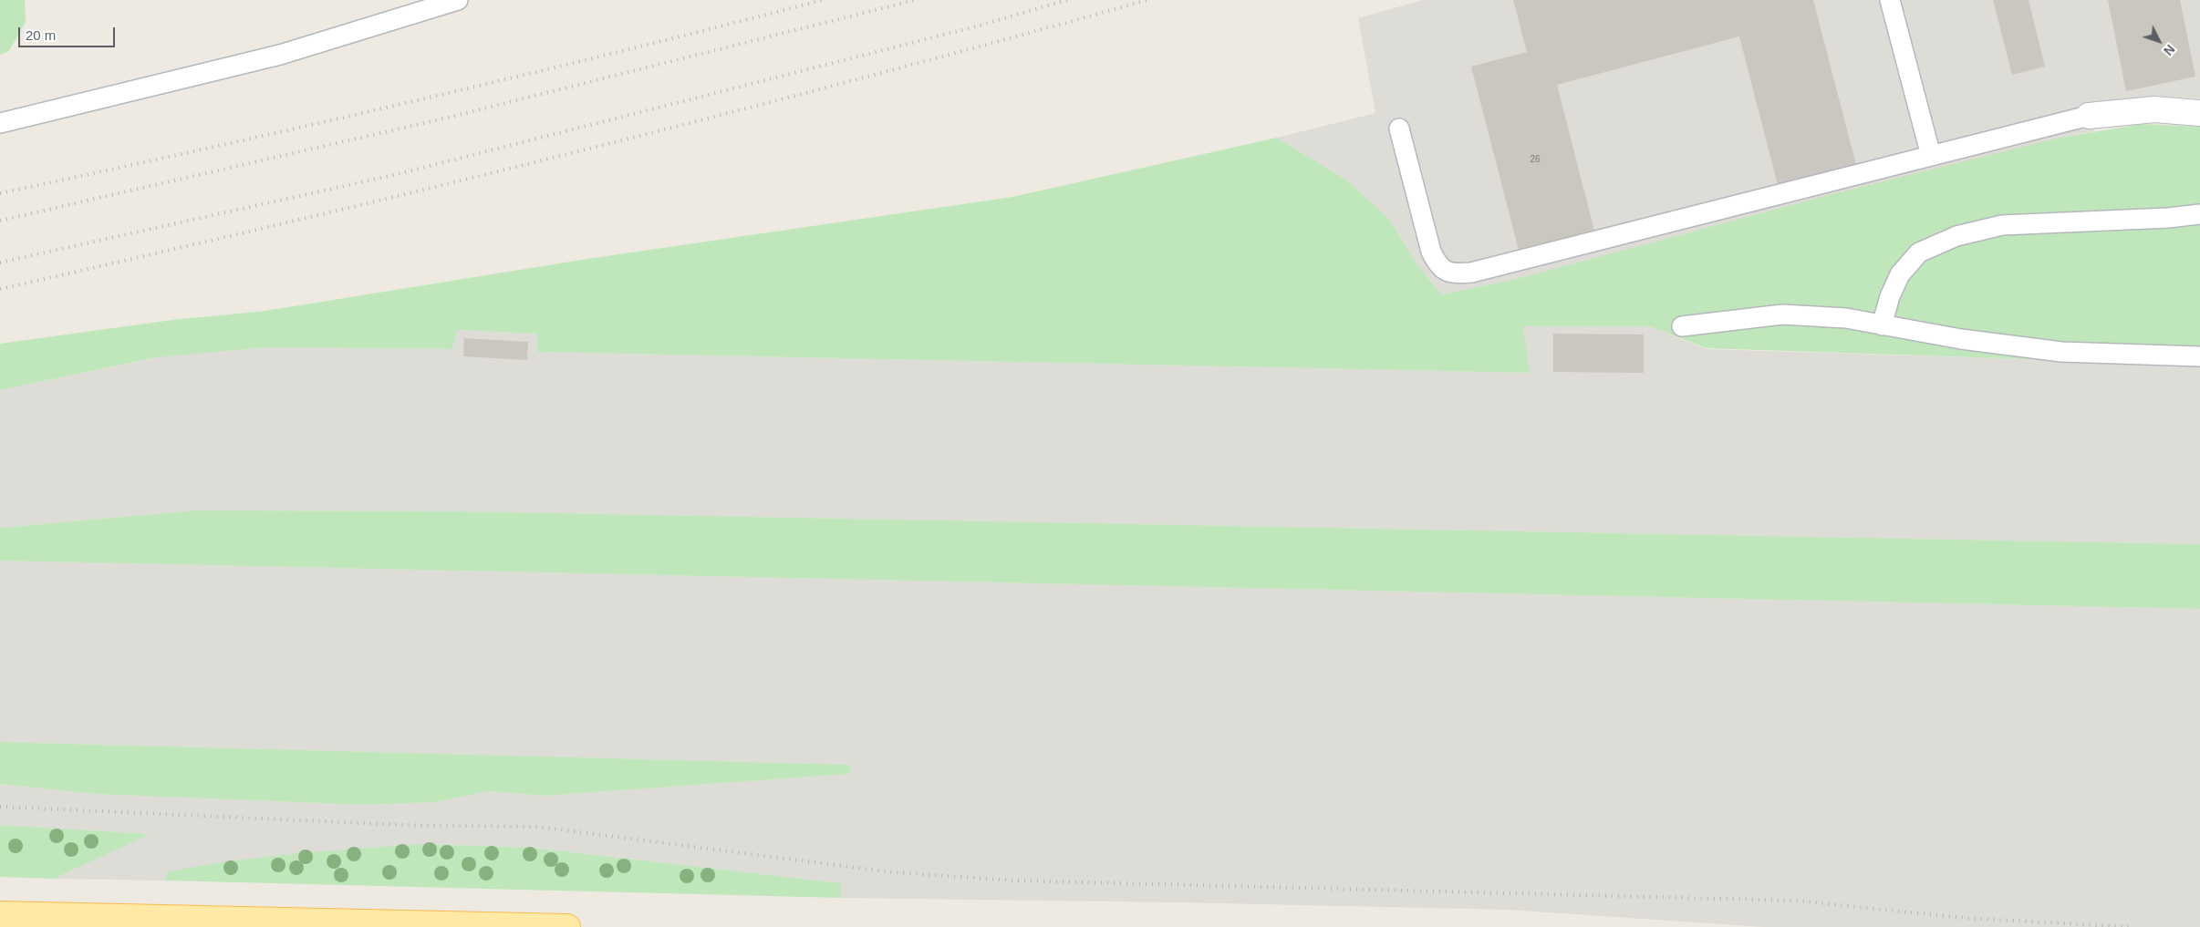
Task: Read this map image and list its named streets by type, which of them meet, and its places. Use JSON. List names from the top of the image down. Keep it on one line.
{"house_numbers":["26"],"scale_bar":"20 m","north":"bottom right"}
